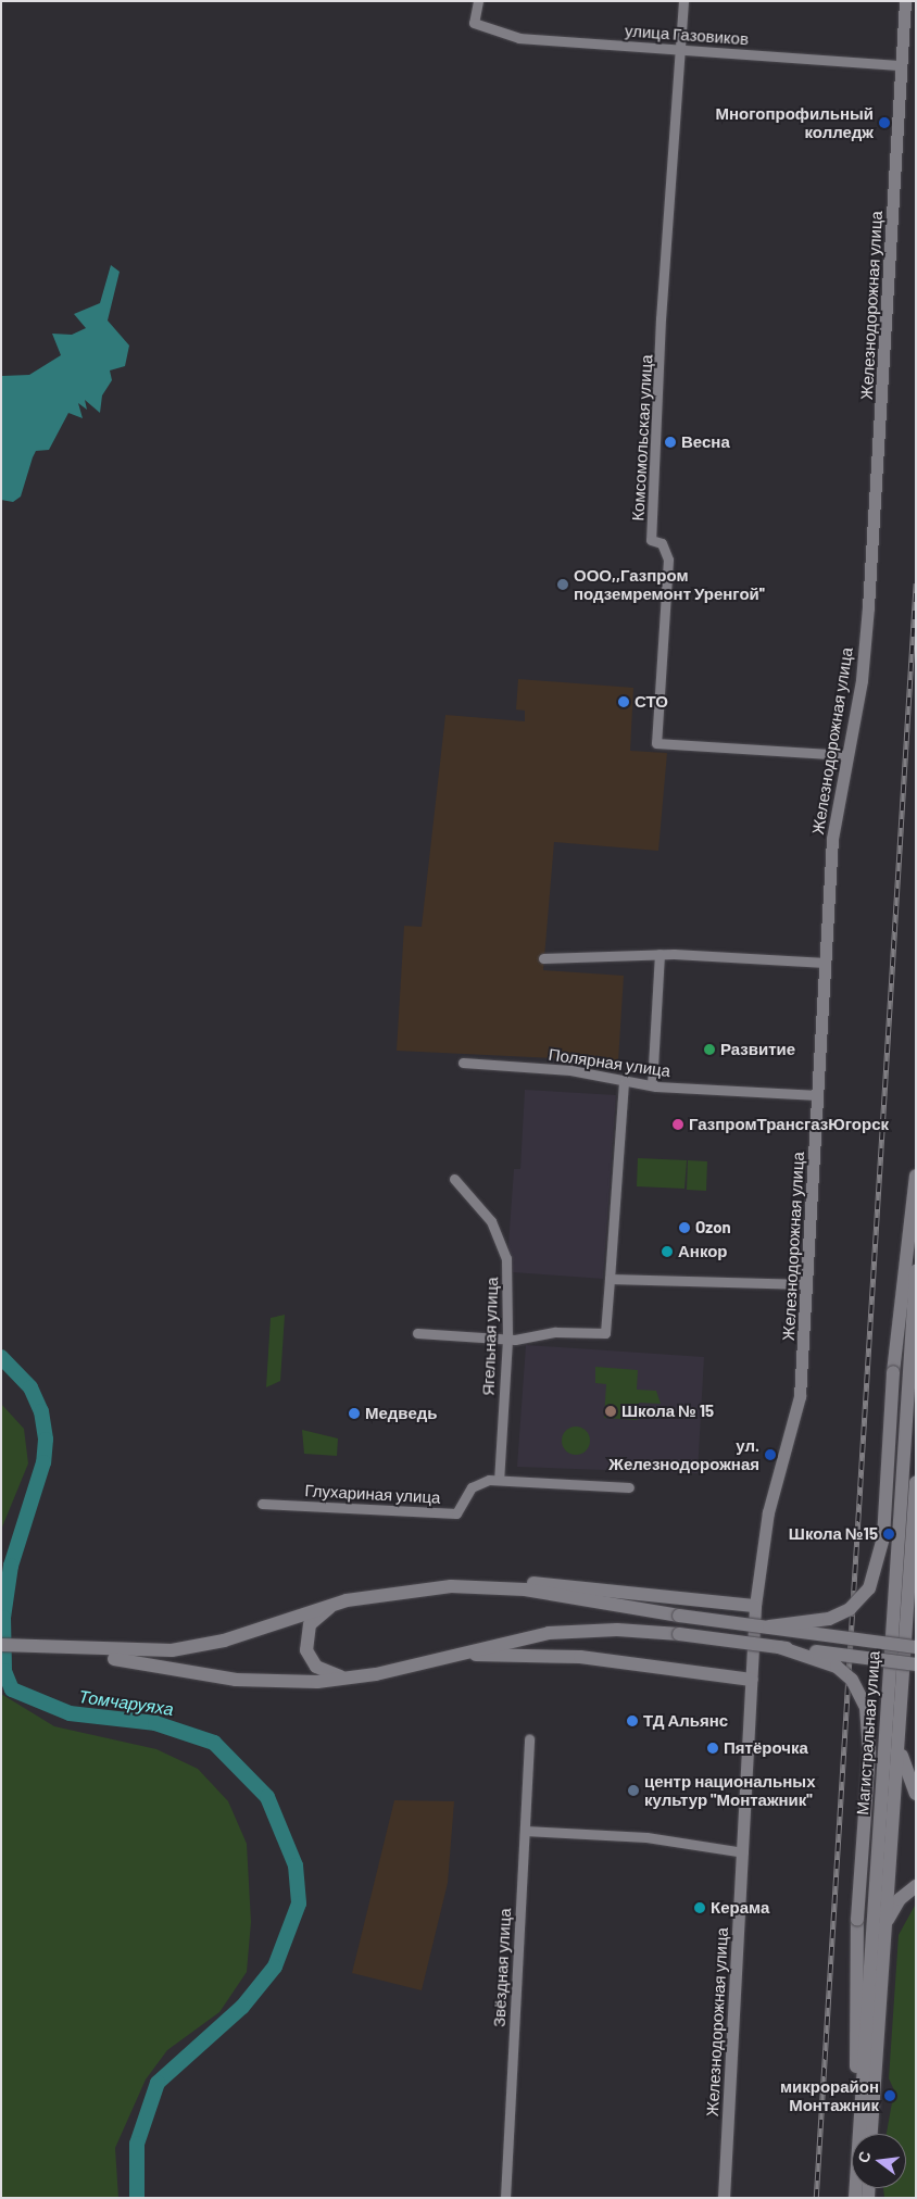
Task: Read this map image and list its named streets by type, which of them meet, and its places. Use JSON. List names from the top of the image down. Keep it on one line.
{"streets":{"main road":["Магистральная улица"],"street":["улица Газовиков","Железнодорожная улица","Комсомольская улица","Полярная улица","Ягельная улица","Глухариная улица","Звёздная улица"]},"crossings":[["улица Газовиков","Железнодорожная улица"],["улица Газовиков","Комсомольская улица"],["Железнодорожная улица","Комсомольская улица"],["Железнодорожная улица","Полярная улица"],["Ягельная улица","Глухариная улица"]],"water":["Томчаруяха"],"places":["Многопрофильный колледж","Весна","ООО,,Газпром подземремонт Уренгой''","СТО","Развитие","ГазпромТрансгазЮгорск","Ozon","Анкор","Школа № 15","Медведь","ул. Железнодорожная","Школа №15","ТД Альянс","Пятёрочка","центр национальных культур \"Монтажник\"","Керама","микрорайон Монтажник"],"north":"left"}
